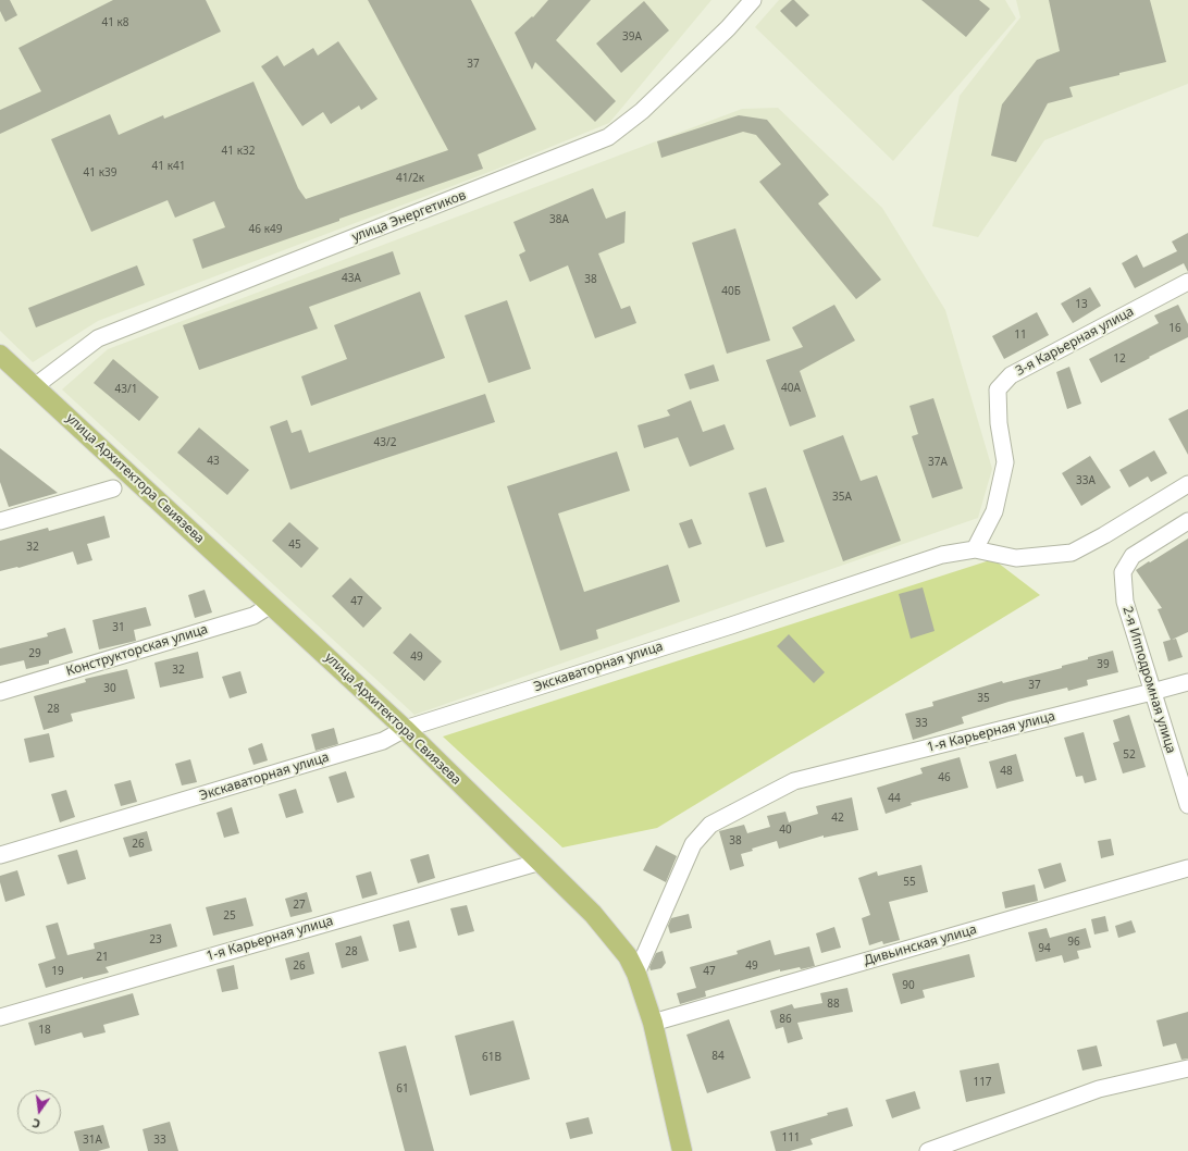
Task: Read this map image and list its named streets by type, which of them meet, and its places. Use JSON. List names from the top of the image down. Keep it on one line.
{"streets":{"main road":["улица Архитектора Свиязева"],"street":["улица Энергетиков","3-я Карьерная улица","Конструкторская улица","Экскаваторная улица","2-я Ипподромная улица","1-я Карьерная улица","Дивьинская улица"]},"crossings":[["улица Энергетиков","улица Архитектора Свиязева"],["3-я Карьерная улица","Экскаваторная улица"],["улица Архитектора Свиязева","Конструкторская улица"],["улица Архитектора Свиязева","Экскаваторная улица"],["улица Архитектора Свиязева","1-я Карьерная улица"],["улица Архитектора Свиязева","Дивьинская улица"],["2-я Ипподромная улица","1-я Карьерная улица"]],"house_numbers":["41 к8","39А","37","41 к32","41 к41","41 к39","41/2к","38А","46 к49","43А","38","40Б","13","16","11","12","40А","43/1","43/2","43","37А","33А","35А","45","32","47","31","29","49","39","32","37","30","35","28","33","52","48","46","44","42","40","38","26","55","27","25","23","96","94","28","21","26","49","19","47","90","88","86","18","84","61В","117","61","111","31А","33"],"north":"bottom"}
